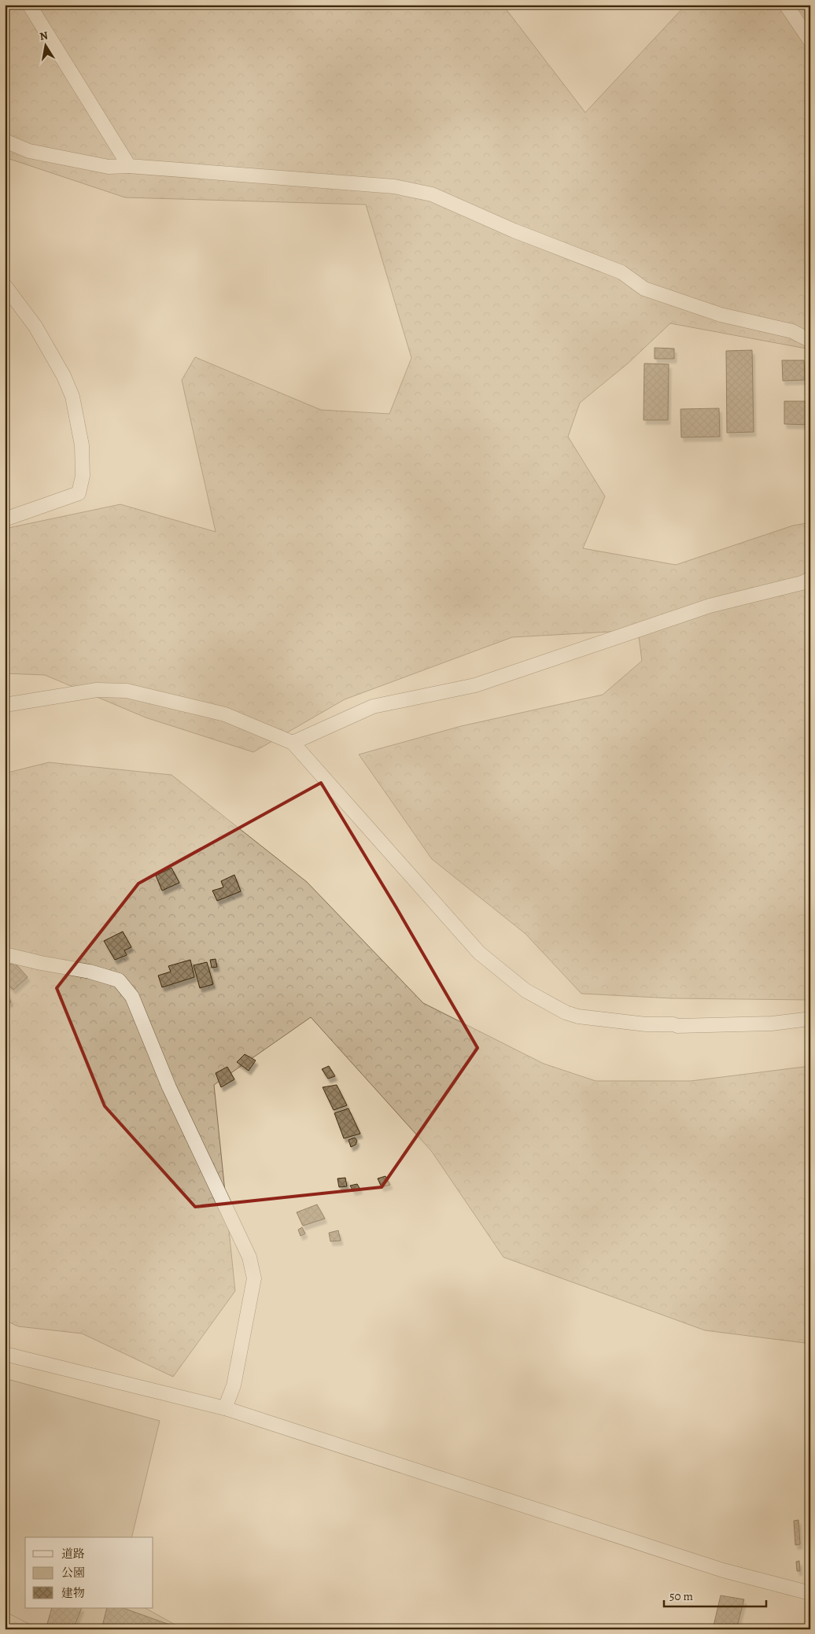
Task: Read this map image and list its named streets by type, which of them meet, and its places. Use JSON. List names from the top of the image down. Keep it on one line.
{"legend":["道路","公園","建物"],"scale_bar":"50 m","north":"top"}
